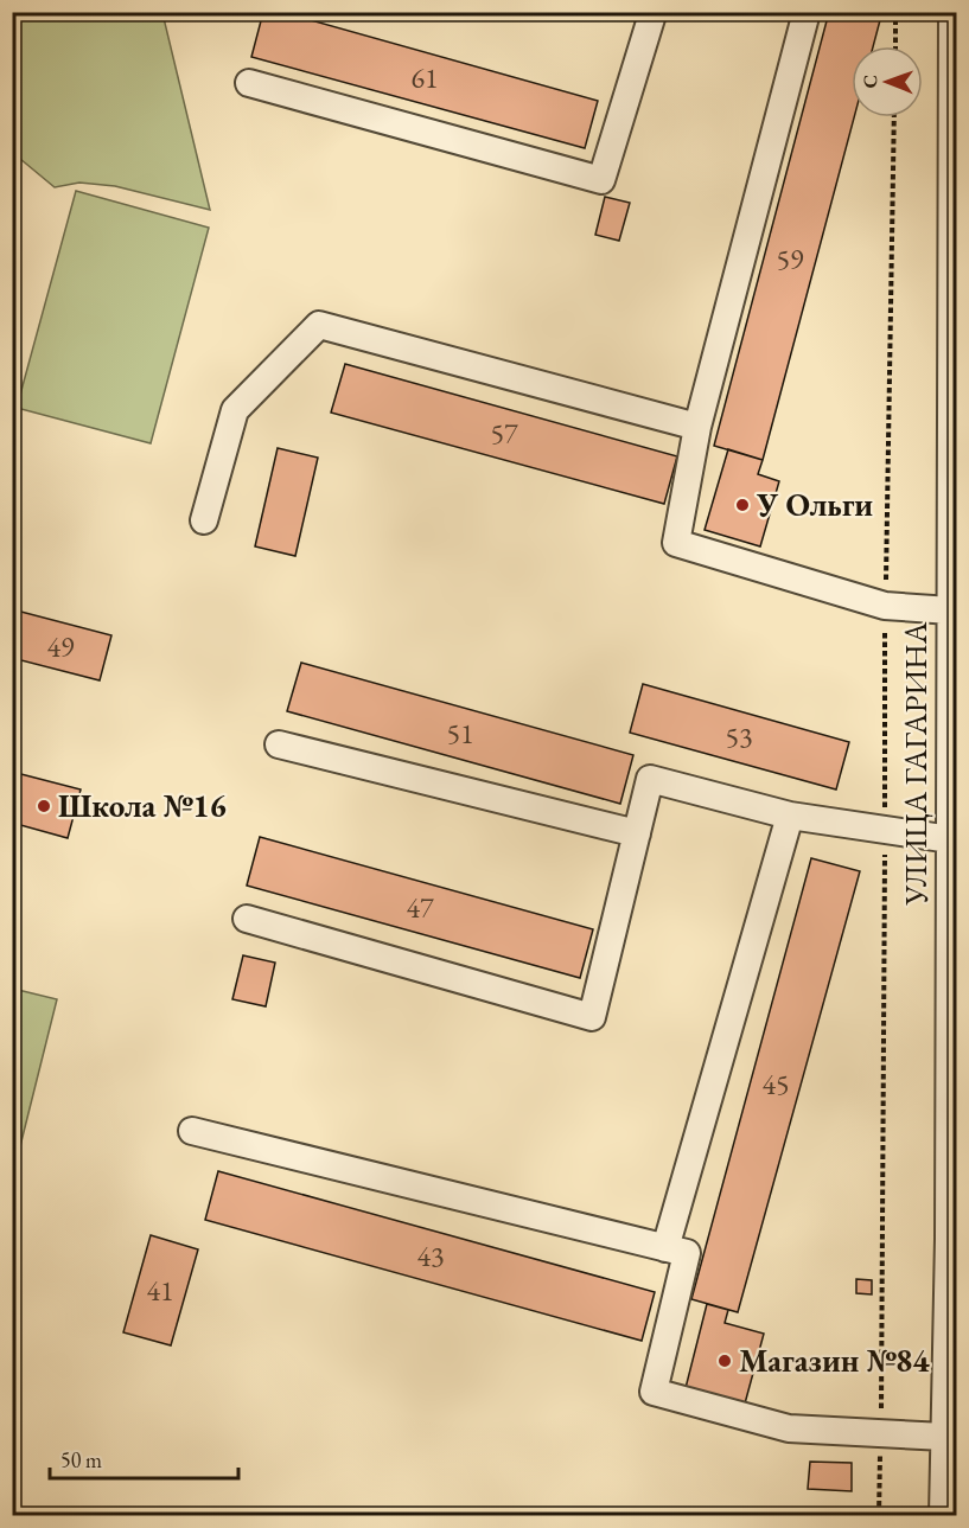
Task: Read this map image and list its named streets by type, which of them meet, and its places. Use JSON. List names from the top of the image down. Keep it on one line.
{"streets":{"street":["УЛИЦА ГАГАРИНА"]},"places":["У Ольги","Школа №16","Магазин №84"],"house_numbers":["61","59","57","49","51","53","47","45","43","41"],"scale_bar":"50 m","north":"left"}
